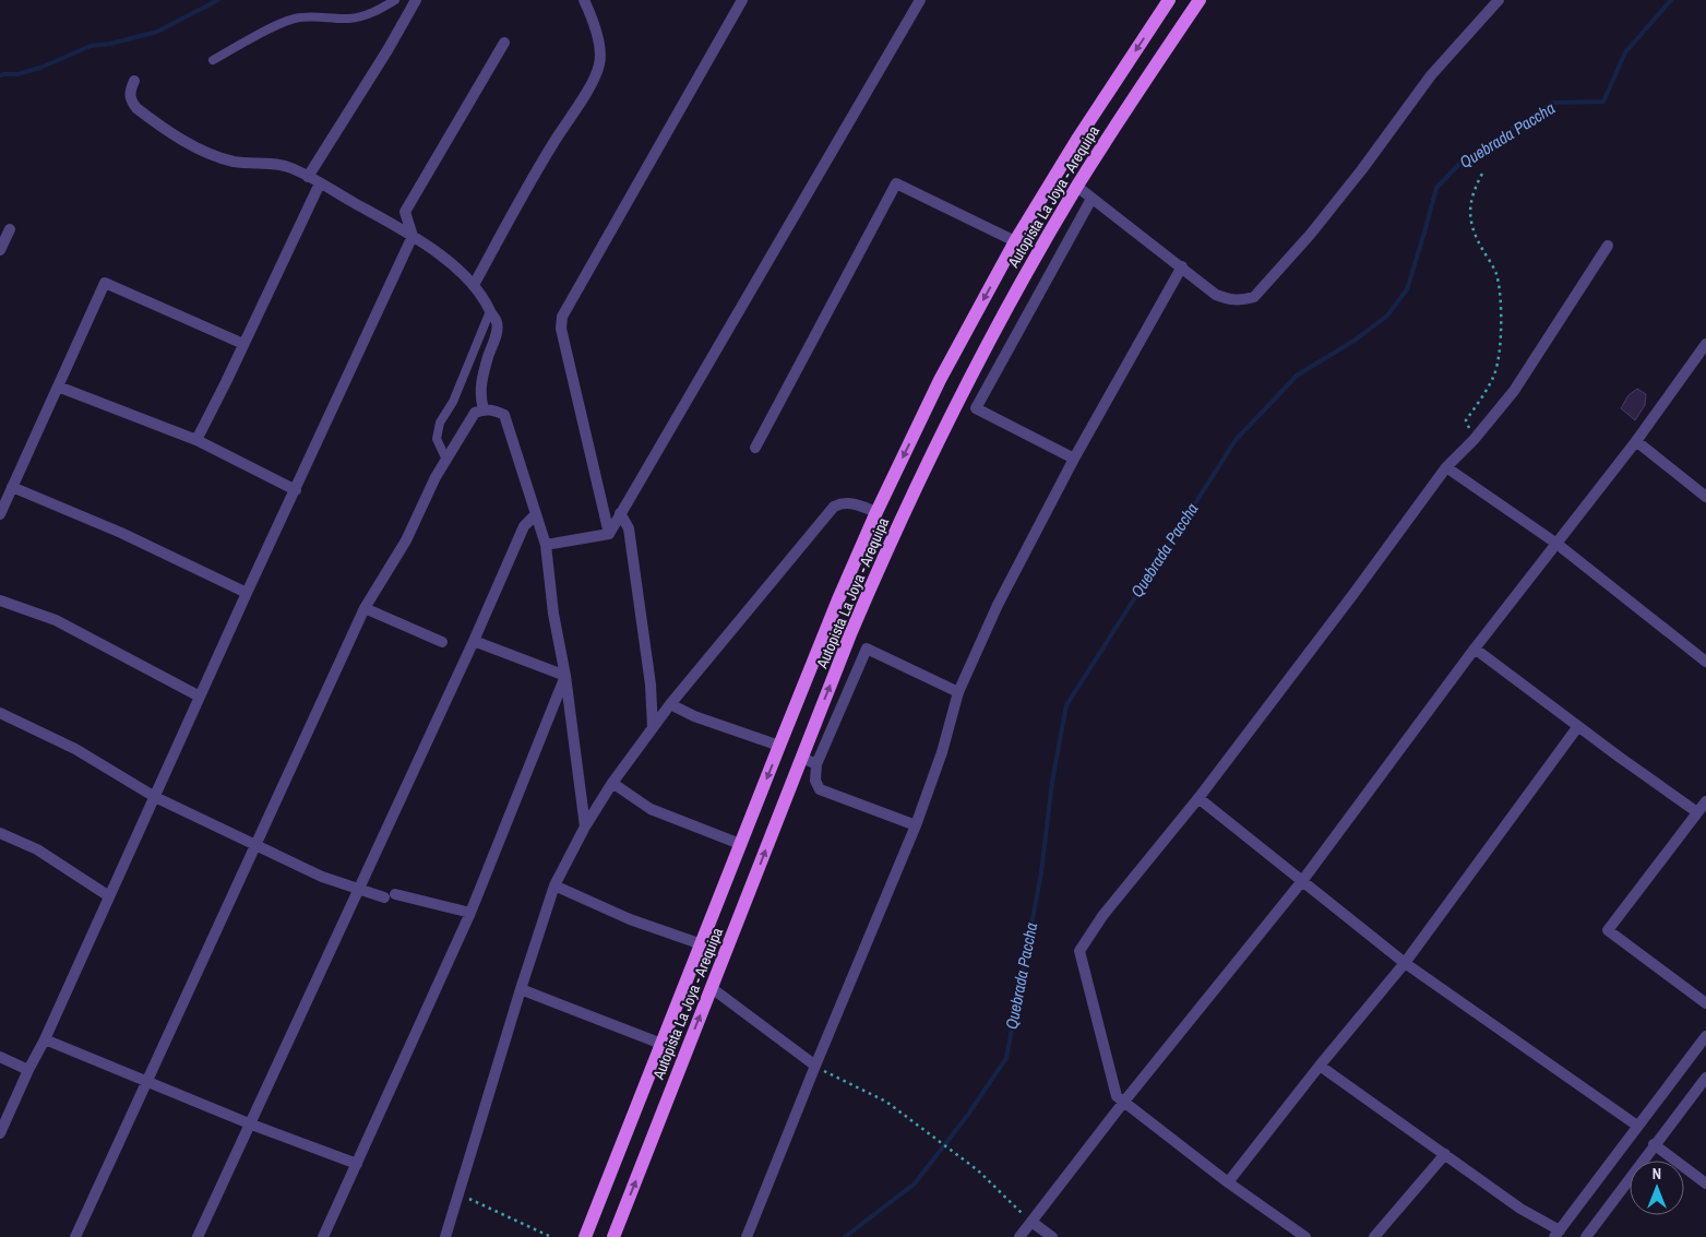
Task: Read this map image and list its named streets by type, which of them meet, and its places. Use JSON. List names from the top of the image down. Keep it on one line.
{"streets":{"main road":["Autopista La Joya - Arequipa"]},"water":["Quebrada Paccha"],"north":"top"}
